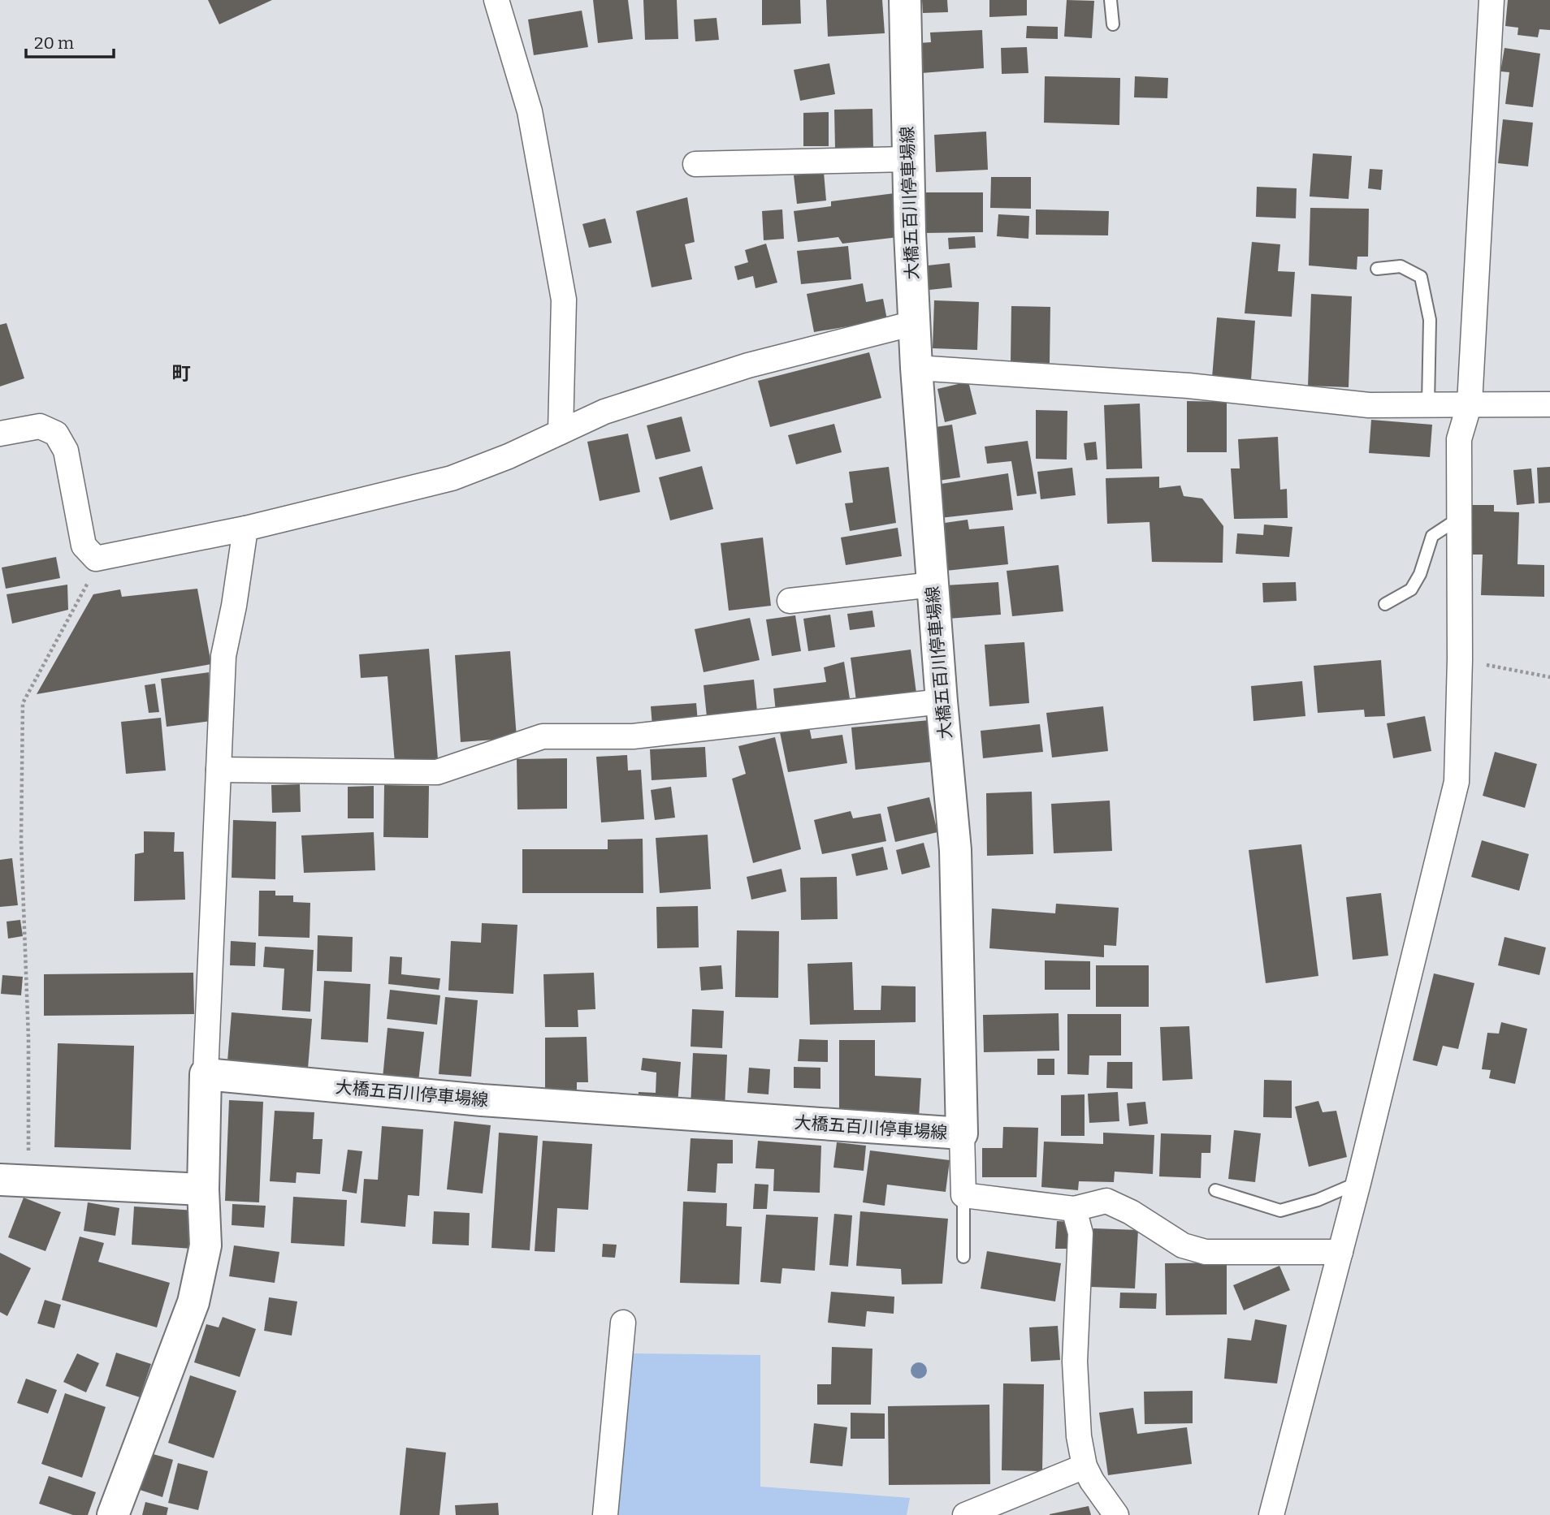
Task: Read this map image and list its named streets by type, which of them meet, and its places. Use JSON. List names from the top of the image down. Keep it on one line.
{"streets":{"main road":["大橋五百川停車場線"]},"districts":["町"],"scale_bar":"20 m"}
